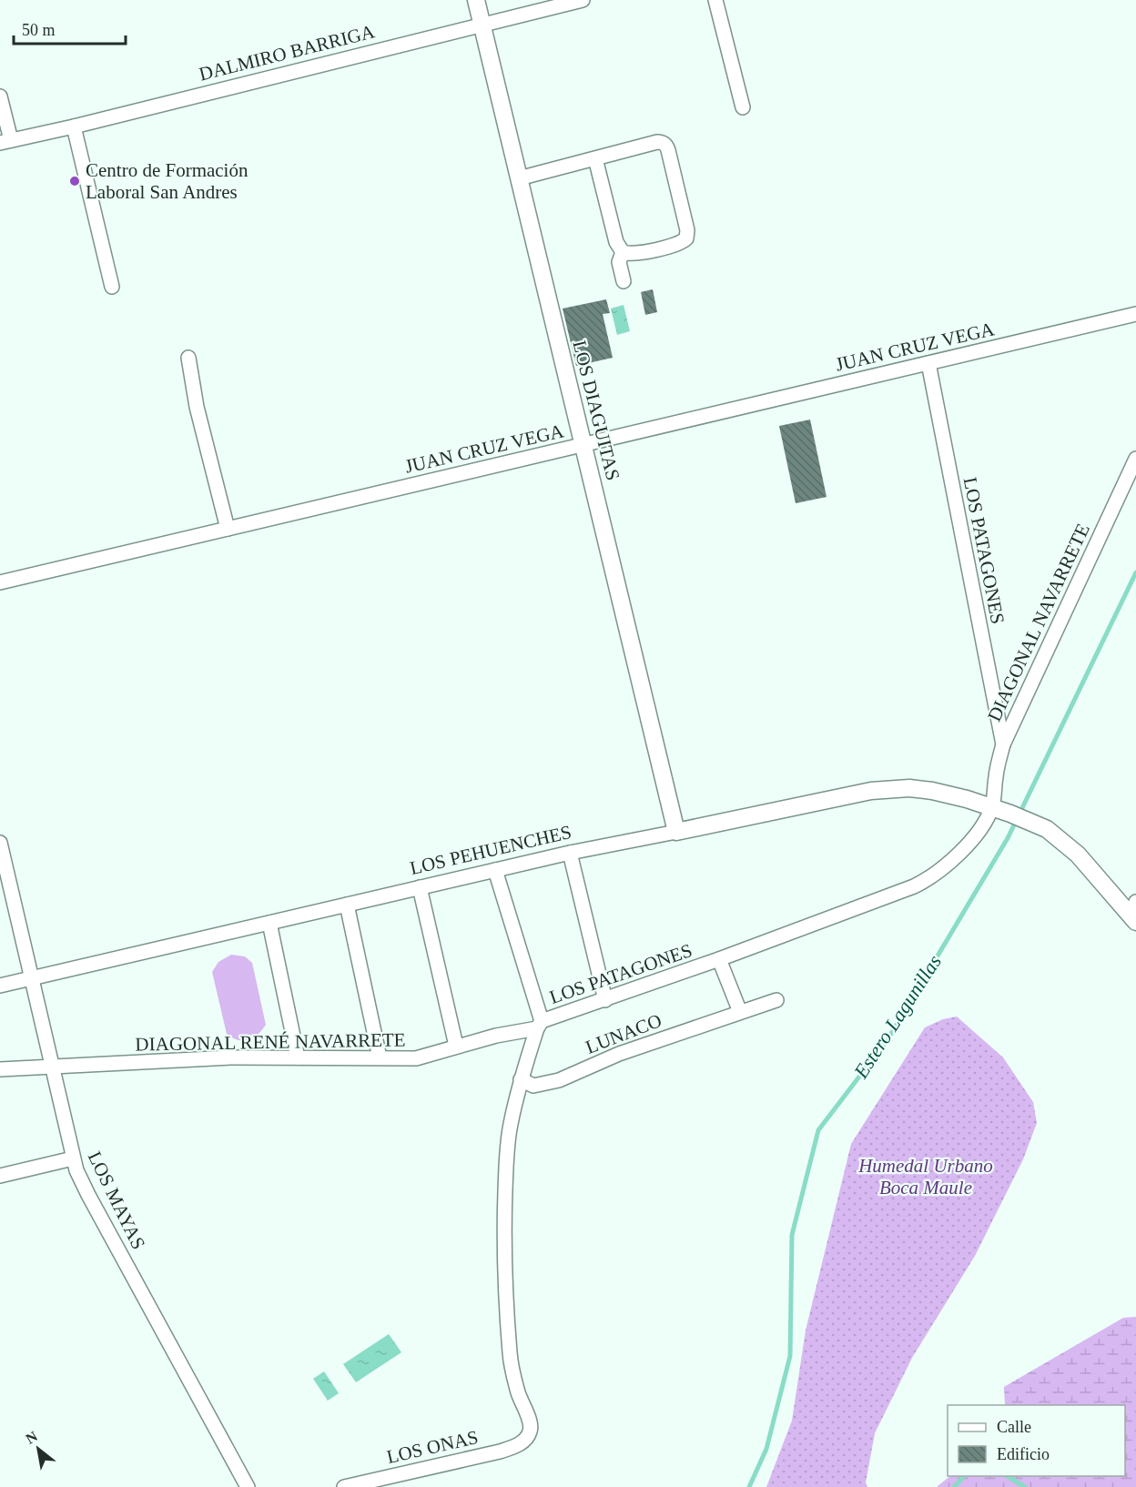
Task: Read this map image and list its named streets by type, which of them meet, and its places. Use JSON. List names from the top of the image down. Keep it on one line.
{"streets":{"street":["DALMIRO BARRIGA","JUAN CRUZ VEGA","LOS DIAGUITAS","LOS PATAGONES","DIAGONAL NAVARRETE","LOS PEHUENCHES","LUNACO","DIAGONAL RENÉ NAVARRETE","LOS MAYAS","LOS ONAS"]},"crossings":[["DALMIRO BARRIGA","LOS DIAGUITAS"],["JUAN CRUZ VEGA","LOS DIAGUITAS"],["JUAN CRUZ VEGA","LOS PATAGONES"],["LOS DIAGUITAS","LOS PEHUENCHES"],["LOS PATAGONES","DIAGONAL NAVARRETE"],["LOS PATAGONES","LOS PEHUENCHES"],["LOS PATAGONES","LUNACO"],["LOS PATAGONES","DIAGONAL RENÉ NAVARRETE"],["LOS PATAGONES","LOS ONAS"],["DIAGONAL NAVARRETE","LOS PEHUENCHES"],["LOS PEHUENCHES","LOS MAYAS"],["DIAGONAL RENÉ NAVARRETE","LOS MAYAS"]],"water":["Estero Lagunillas"],"parks":["Humedal Urbano Boca Maule"],"places":["Centro de Formación Laboral San Andres"],"legend":["Calle","Edificio"],"scale_bar":"50 m","north":"top left"}
